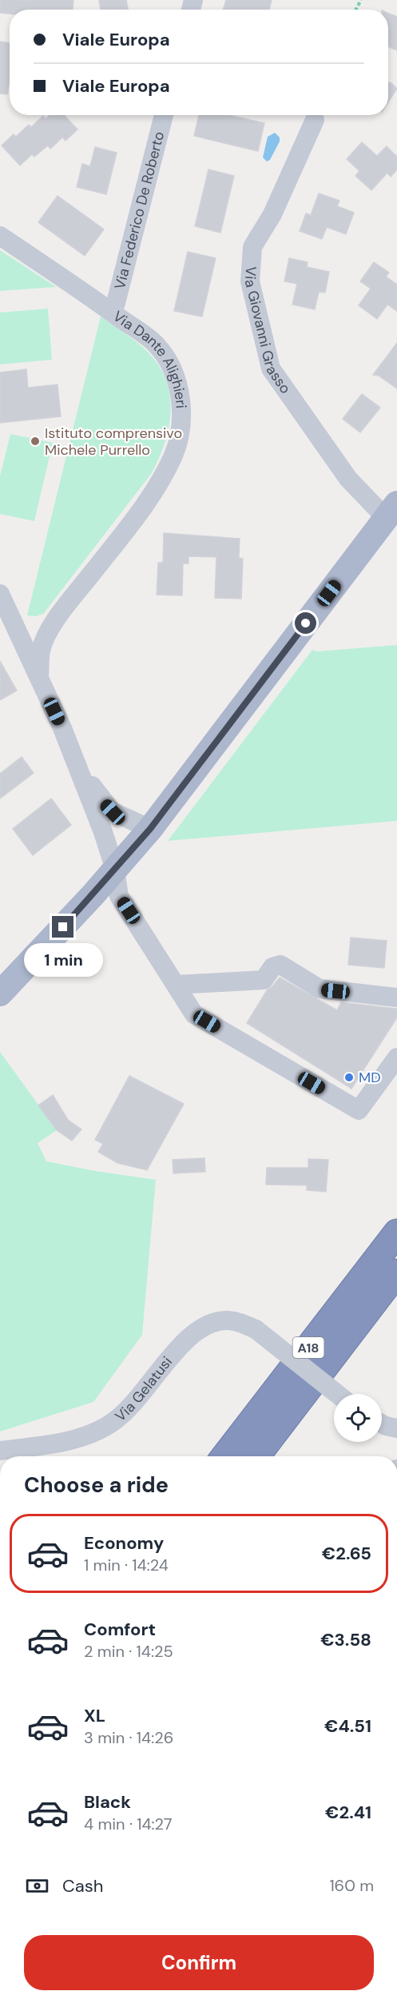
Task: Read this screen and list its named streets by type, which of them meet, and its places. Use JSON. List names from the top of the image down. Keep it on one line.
{"streets":{"highway":["A18"],"street":["Via Federico De Roberto","Via Giovanni Grasso","Via Dante Alighieri","Via Gelatusi"]},"crossings":[["Via Federico De Roberto","Via Dante Alighieri"]],"places":["Istituto comprensivo Michele Purrello","MD"],"page":{"banner":["Viale Europa","Viale Europa"],"bubble":"1 min","heading":"Choose a ride","list":[{"name":"Economy","note":"1 min · 14:24","value":"€2.65"},{"name":"Comfort","note":"2 min · 14:25","value":"€3.58"},{"name":"XL","note":"3 min · 14:26","value":"€4.51"},{"name":"Black","note":"4 min · 14:27","value":"€2.41"}],"pay":["Cash","160 m"],"buttons":"Confirm"}}
